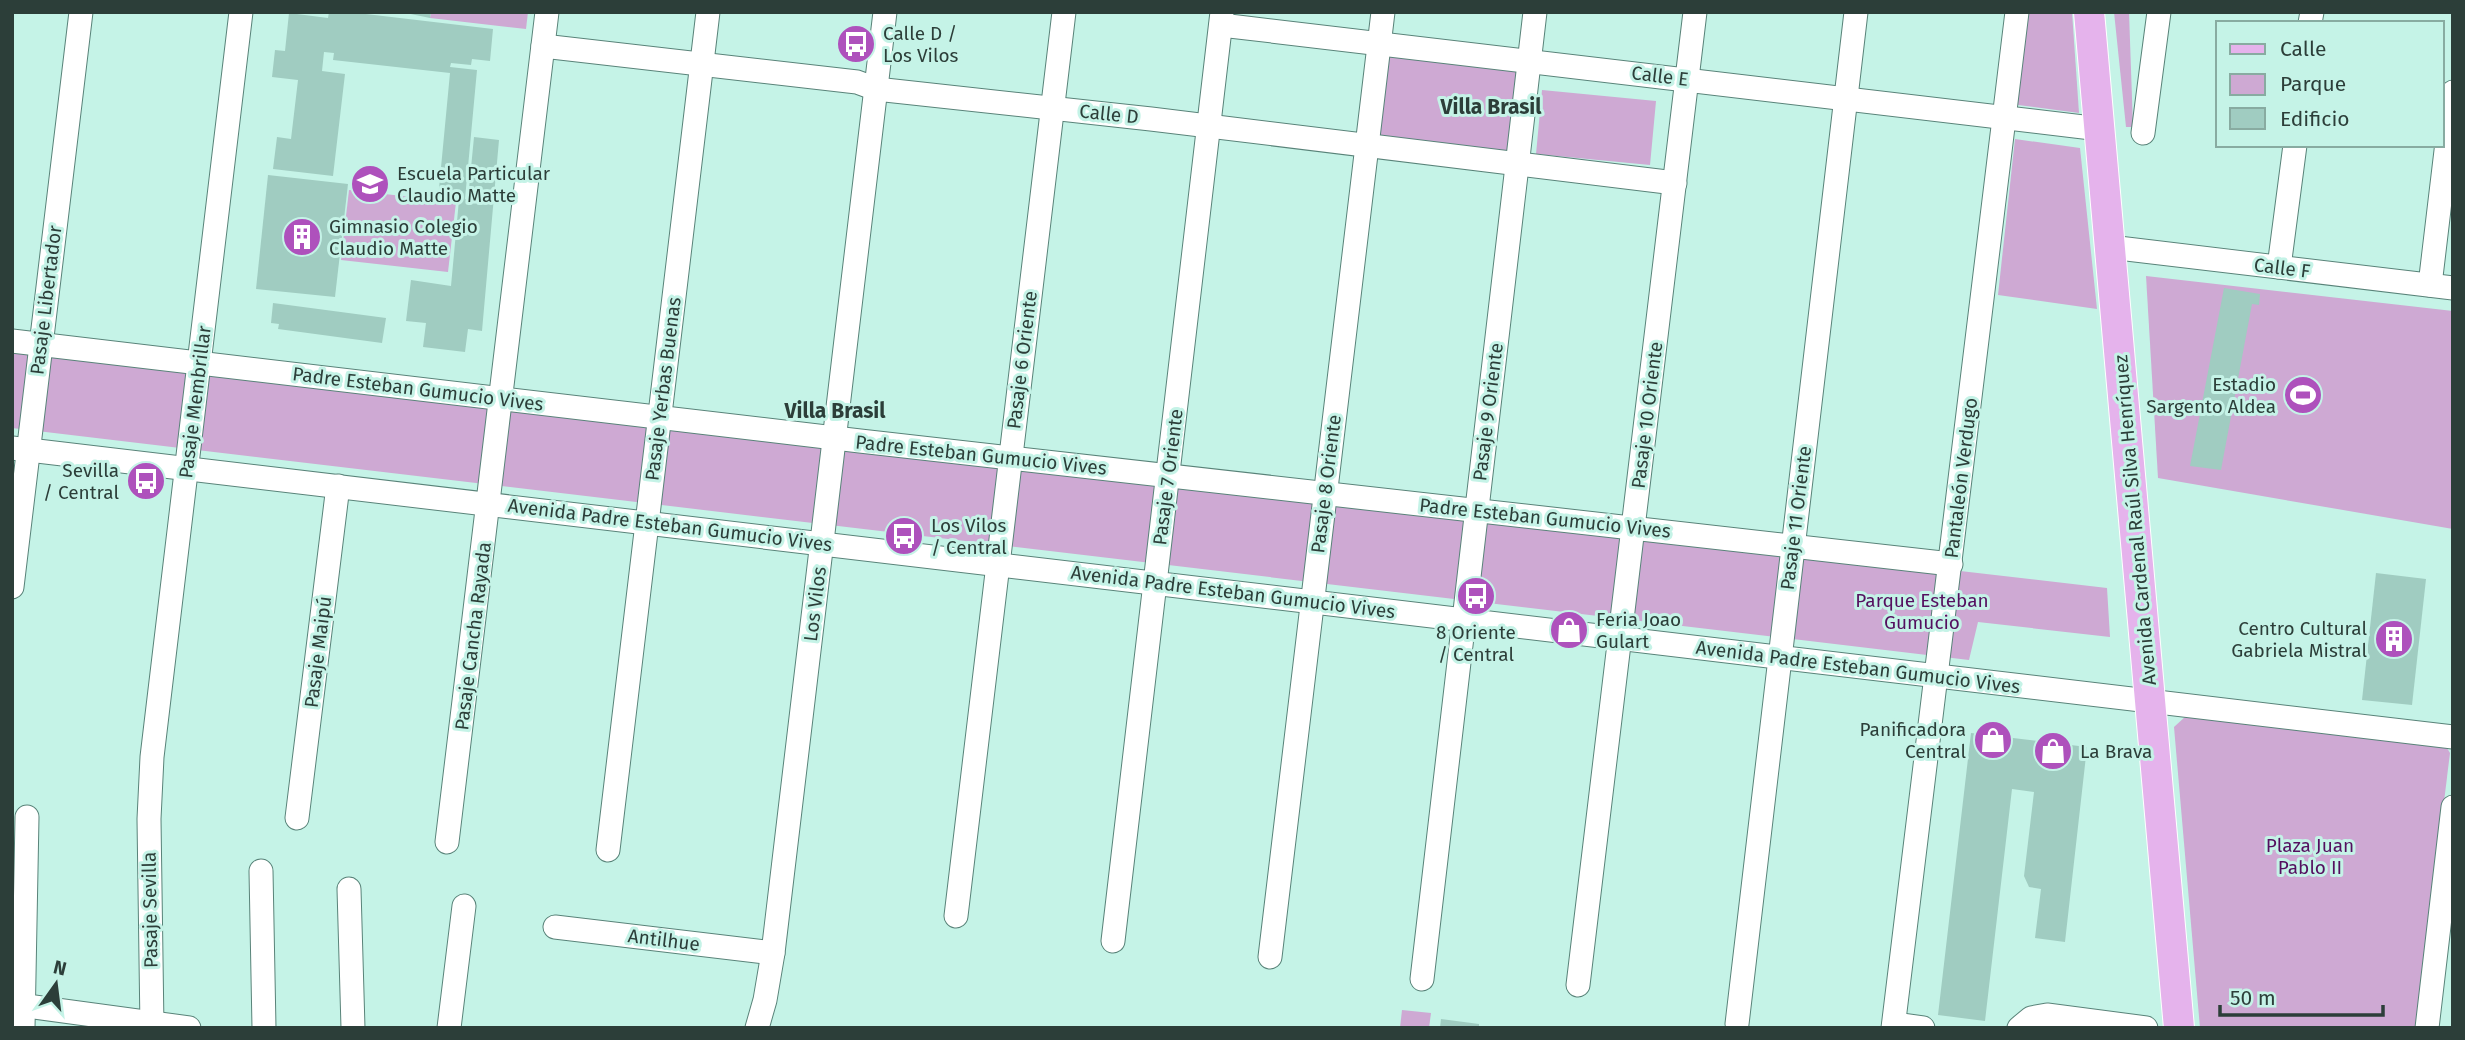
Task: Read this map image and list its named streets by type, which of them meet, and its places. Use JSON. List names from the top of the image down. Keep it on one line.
{"streets":{"main road":["Avenida Cardenal Raúl Silva Henríquez"],"street":["Calle E","Calle D","Calle F","Pasaje Libertador","Pasaje 6 Oriente","Padre Esteban Gumucio Vives","Pasaje Yerbas Buenas","Pasaje Membrillar","Pasaje 9 Oriente","Pasaje 10 Oriente","Pasaje 7 Oriente","Pantaleón Verdugo","Pasaje 8 Oriente","Pasaje 11 Oriente","Avenida Padre Esteban Gumucio Vives","Los Vilos","Pasaje Cancha Rayada","Pasaje Maipú","Pasaje Sevilla","Antilhue"]},"crossings":[["Calle E","Pasaje 9 Oriente"],["Calle E","Pasaje 10 Oriente"],["Calle E","Pasaje 7 Oriente"],["Calle E","Pantaleón Verdugo"],["Calle E","Pasaje 8 Oriente"],["Calle E","Pasaje 11 Oriente"],["Calle E","Avenida Cardenal Raúl Silva Henríquez"],["Calle D","Pasaje 6 Oriente"],["Calle D","Pasaje Yerbas Buenas"],["Calle D","Pasaje 9 Oriente"],["Calle D","Pasaje 10 Oriente"],["Calle D","Pasaje 7 Oriente"],["Calle D","Pasaje 8 Oriente"],["Calle D","Los Vilos"],["Calle D","Pasaje Cancha Rayada"],["Calle F","Avenida Cardenal Raúl Silva Henríquez"],["Pasaje Libertador","Padre Esteban Gumucio Vives"],["Pasaje Libertador","Avenida Padre Esteban Gumucio Vives"],["Pasaje 6 Oriente","Padre Esteban Gumucio Vives"],["Pasaje 6 Oriente","Avenida Padre Esteban Gumucio Vives"],["Padre Esteban Gumucio Vives","Pasaje Yerbas Buenas"],["Padre Esteban Gumucio Vives","Pasaje Membrillar"],["Padre Esteban Gumucio Vives","Pasaje 9 Oriente"],["Padre Esteban Gumucio Vives","Pasaje 10 Oriente"],["Padre Esteban Gumucio Vives","Pasaje 7 Oriente"],["Padre Esteban Gumucio Vives","Pantaleón Verdugo"],["Padre Esteban Gumucio Vives","Pasaje 8 Oriente"],["Padre Esteban Gumucio Vives","Pasaje 11 Oriente"],["Padre Esteban Gumucio Vives","Los Vilos"],["Padre Esteban Gumucio Vives","Pasaje Cancha Rayada"],["Pasaje Yerbas Buenas","Avenida Padre Esteban Gumucio Vives"],["Pasaje Membrillar","Avenida Padre Esteban Gumucio Vives"],["Pasaje Membrillar","Pasaje Sevilla"],["Pasaje 9 Oriente","Avenida Padre Esteban Gumucio Vives"],["Pasaje 10 Oriente","Avenida Padre Esteban Gumucio Vives"],["Pasaje 7 Oriente","Avenida Padre Esteban Gumucio Vives"],["Pantaleón Verdugo","Avenida Padre Esteban Gumucio Vives"],["Pasaje 8 Oriente","Avenida Padre Esteban Gumucio Vives"],["Pasaje 11 Oriente","Avenida Padre Esteban Gumucio Vives"],["Avenida Cardenal Raúl Silva Henríquez","Avenida Padre Esteban Gumucio Vives"],["Avenida Padre Esteban Gumucio Vives","Los Vilos"],["Avenida Padre Esteban Gumucio Vives","Pasaje Cancha Rayada"],["Avenida Padre Esteban Gumucio Vives","Pasaje Maipú"],["Los Vilos","Antilhue"]],"districts":["Villa Brasil","Villa Brasil"],"parks":["Parque Esteban Gumucio","Plaza Juan Pablo II"],"places":{"bus stop":["Calle D / Los Vilos","Sevilla / Central","Los Vilos / Central","8 Oriente / Central"],"school or university":["Escuela Particular Claudio Matte"],"building":["Gimnasio Colegio Claudio Matte","Centro Cultural Gabriela Mistral"],"sports":["Estadio Sargento Aldea"],"shop":["Feria Joao Gulart","Panificadora Central","La Brava"]},"legend":["Calle","Parque","Edificio"],"scale_bar":"50 m","north":"top"}
